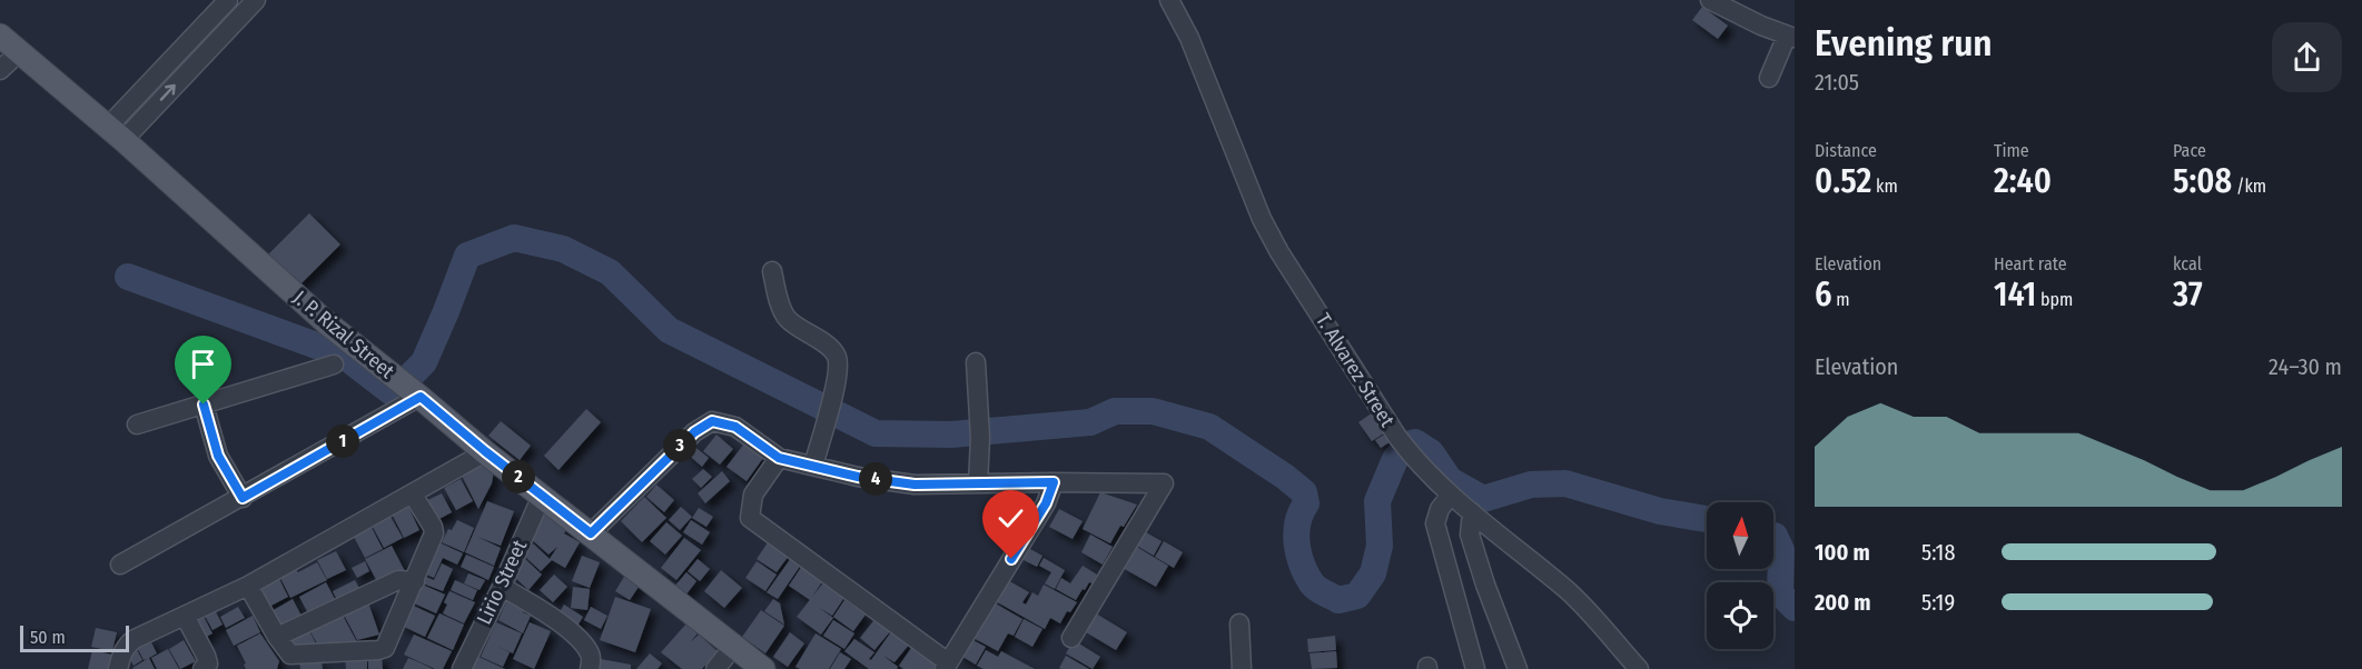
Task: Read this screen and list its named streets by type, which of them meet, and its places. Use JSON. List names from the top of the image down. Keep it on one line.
{"streets":{"main road":["J. P. Rizal Street"],"street":["T. Alvarez Street","Lirio Street"]},"crossings":[["J. P. Rizal Street","Lirio Street"]],"scale_bar":"50 m","north":"top","page":{"heading":["Evening run","21:05"],"stats":[["Distance","0.52 km"],["Time","2:40"],["Pace","5:08 /km"],["Elevation","6 m"],["Heart rate","141 bpm"],["kcal","37"]],"chart":["Elevation","24–30 m"],"pins":["1","3","2","4"],"list":[{"name":"100 m","note":"5:18"},{"name":"200 m","note":"5:19"}],"scale":"50 m"}}
